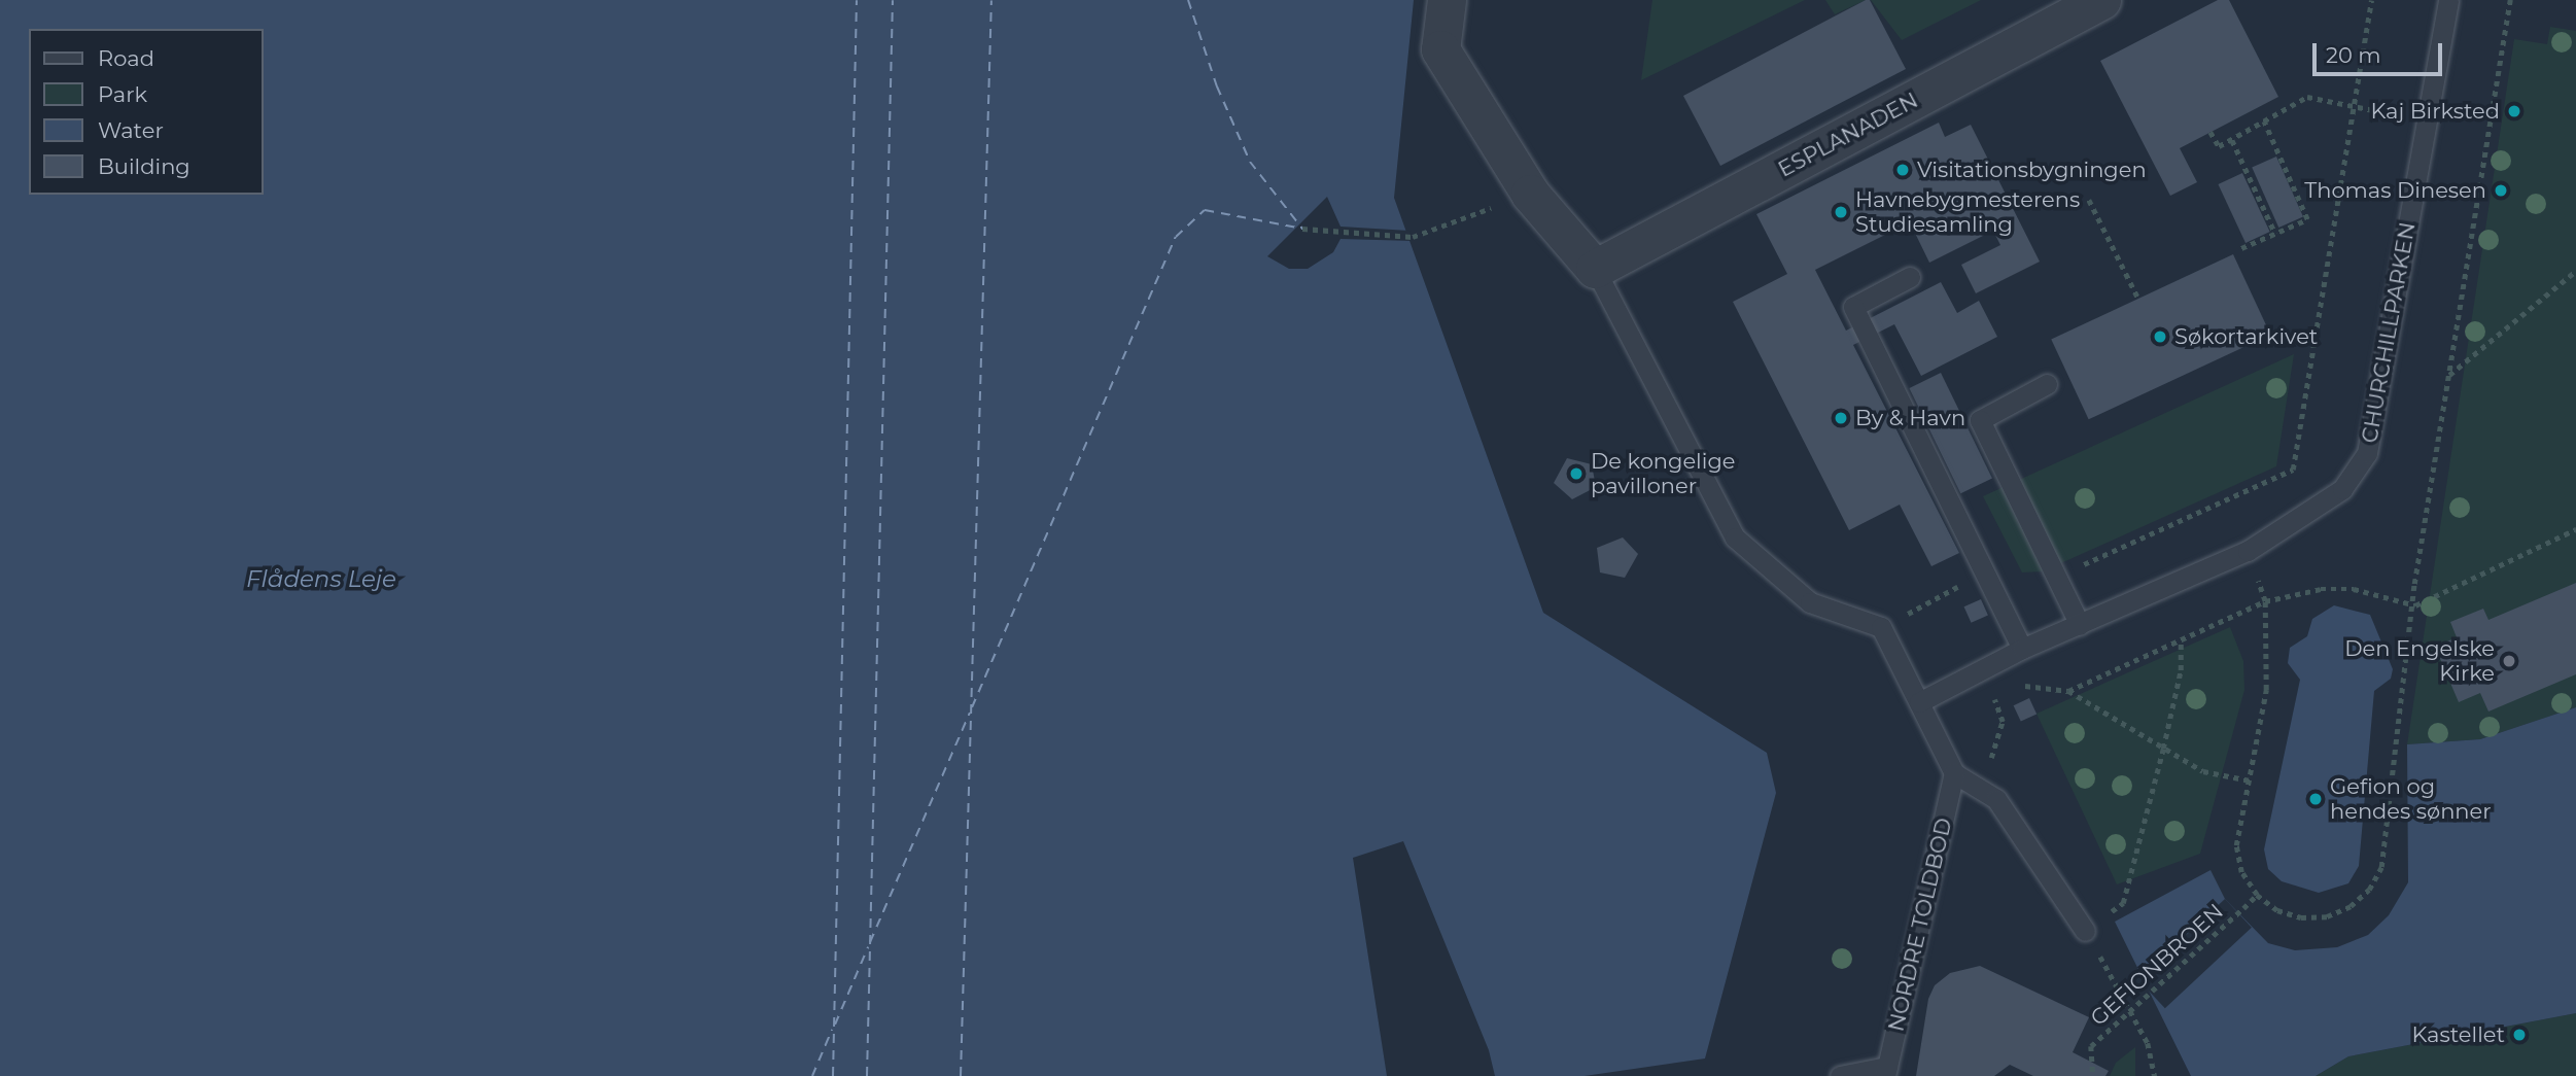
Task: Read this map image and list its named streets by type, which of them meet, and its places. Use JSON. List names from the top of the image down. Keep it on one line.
{"streets":{"street":["ESPLANADEN"],"lane":["CHURCHILLPARKEN","NORDRE TOLDBOD"],"path":["GEFIONBROEN"]},"water":["Flådens Leje"],"places":["Kaj Birksted","Visitationsbygningen","Thomas Dinesen","Havnebygmesterens Studiesamling","Søkortarkivet","By & Havn","De kongelige pavilloner","Den Engelske Kirke","Gefion og hendes sønner","Kastellet"],"legend":["Road","Park","Water","Building"],"scale_bar":"20 m"}
